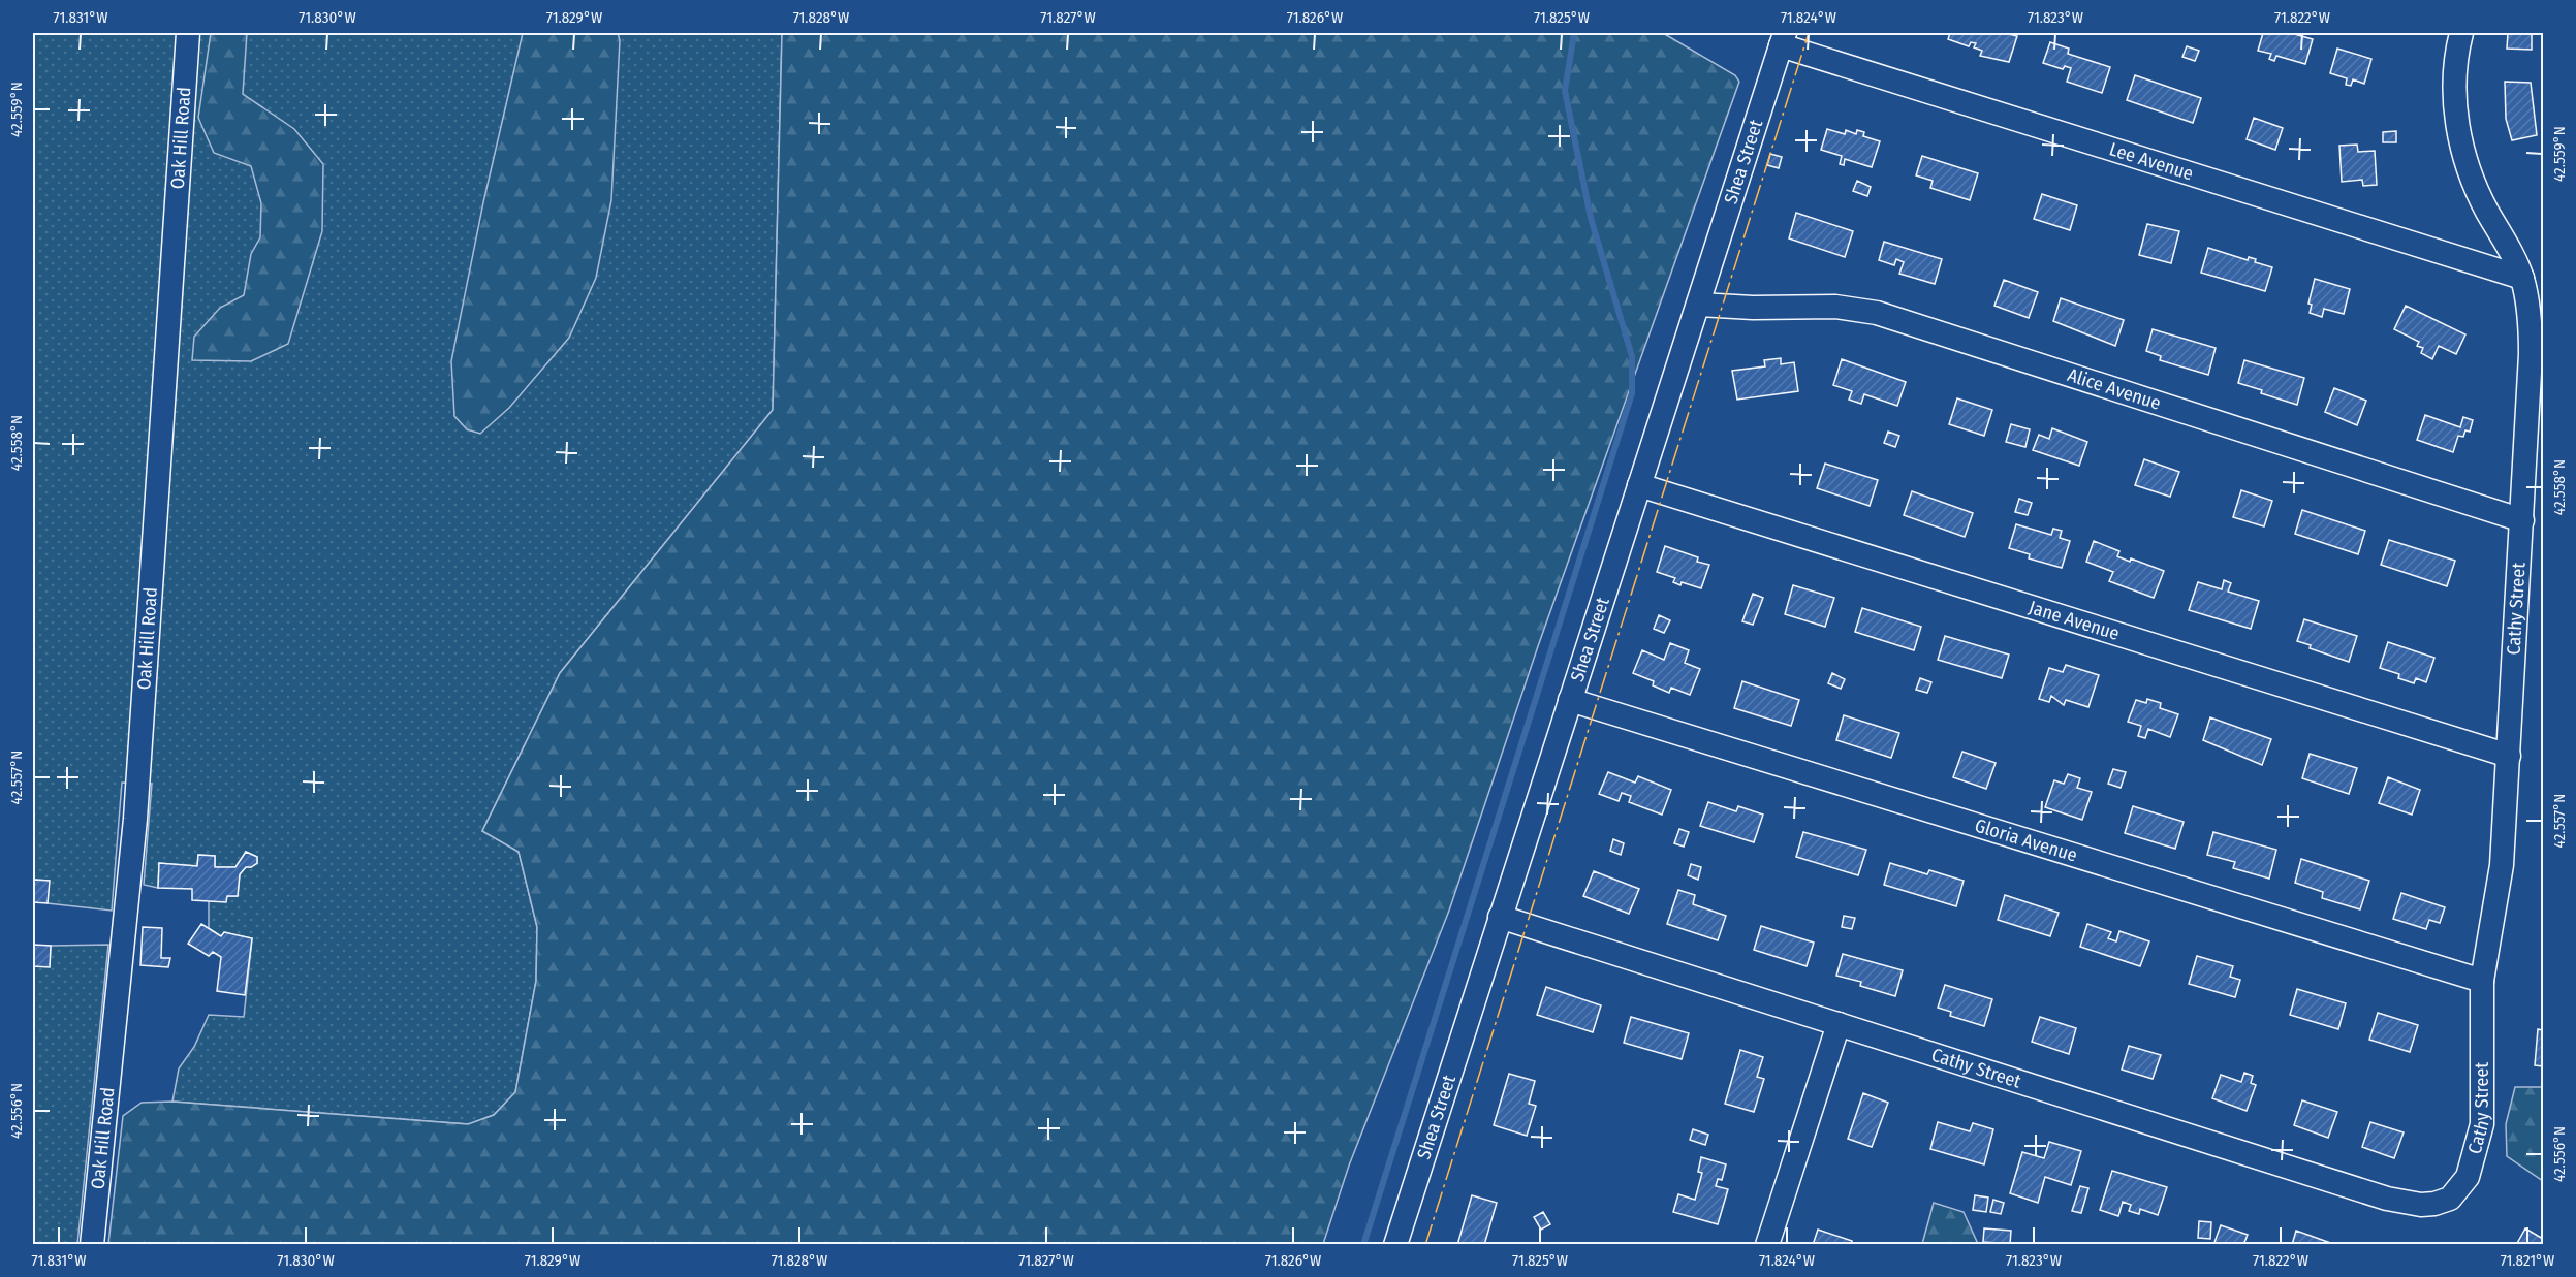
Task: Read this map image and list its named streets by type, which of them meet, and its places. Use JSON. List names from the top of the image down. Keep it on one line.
{"streets":{"street":["Oak Hill Road","Shea Street","Lee Avenue","Alice Avenue","Cathy Street","Jane Avenue","Gloria Avenue"]},"crossings":[["Shea Street","Lee Avenue"],["Shea Street","Alice Avenue"],["Shea Street","Cathy Street"],["Shea Street","Jane Avenue"],["Shea Street","Gloria Avenue"],["Lee Avenue","Cathy Street"],["Alice Avenue","Cathy Street"],["Cathy Street","Jane Avenue"],["Cathy Street","Gloria Avenue"]],"coordinates":["71.831°W","71.830°W","71.829°W","71.828°W","71.827°W","71.826°W","71.825°W","71.824°W","71.823°W","71.822°W","42.559°N","42.558°N","42.557°N","42.556°N","71.821°W"]}
